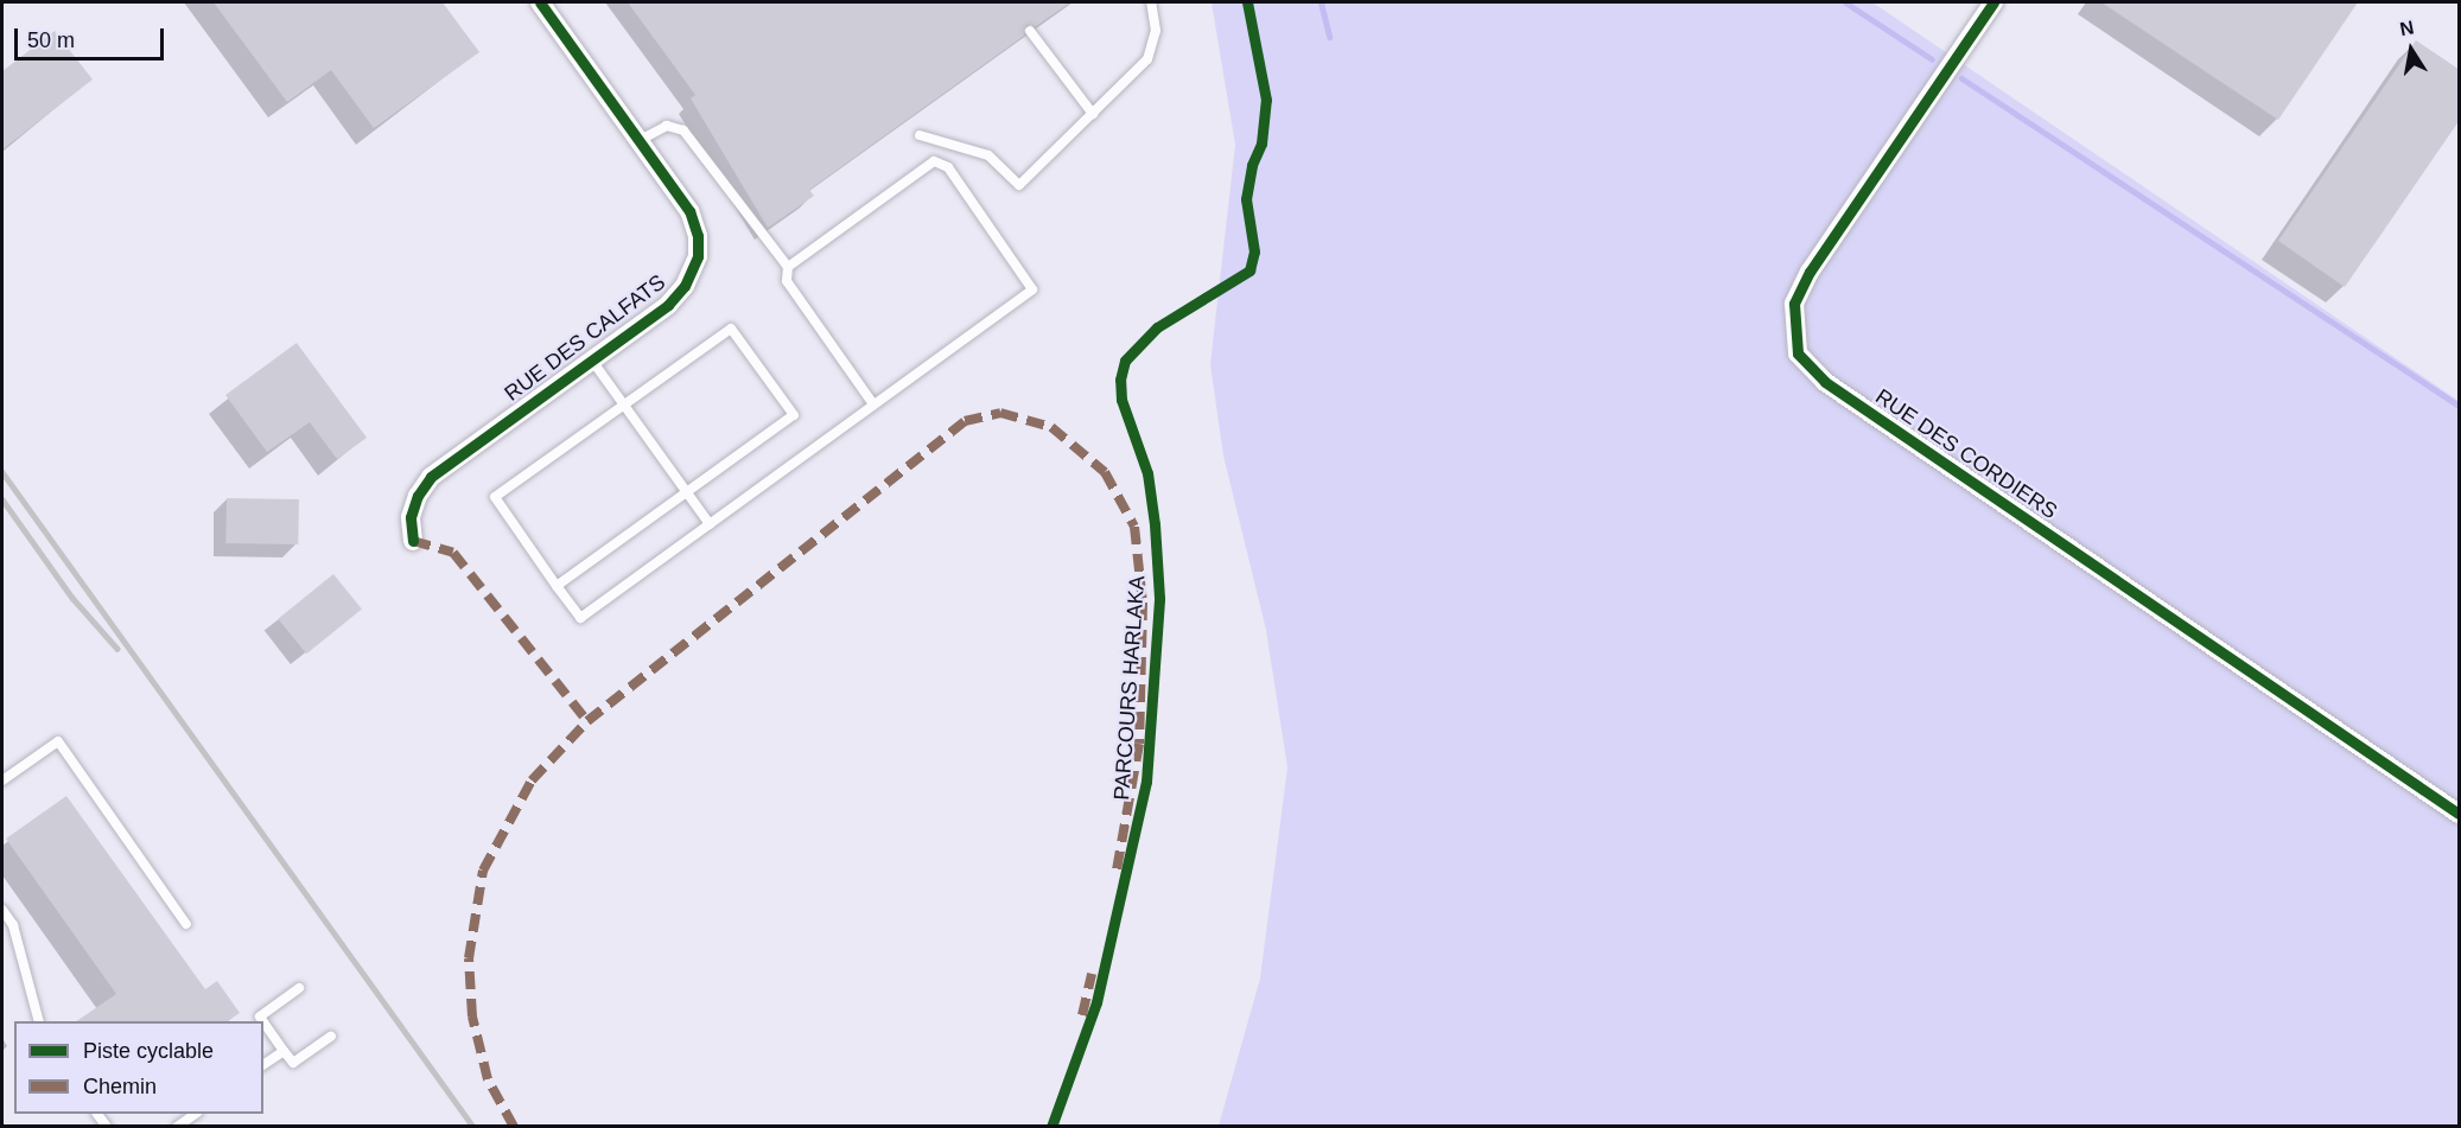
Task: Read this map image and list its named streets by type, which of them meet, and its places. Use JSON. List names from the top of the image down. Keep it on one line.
{"streets":{"street":["RUE DES CALFATS","RUE DES CORDIERS"],"cycle path":["PARCOURS HARLAKA"]},"legend":["Piste cyclable","Chemin"],"scale_bar":"50 m","north":"top"}
